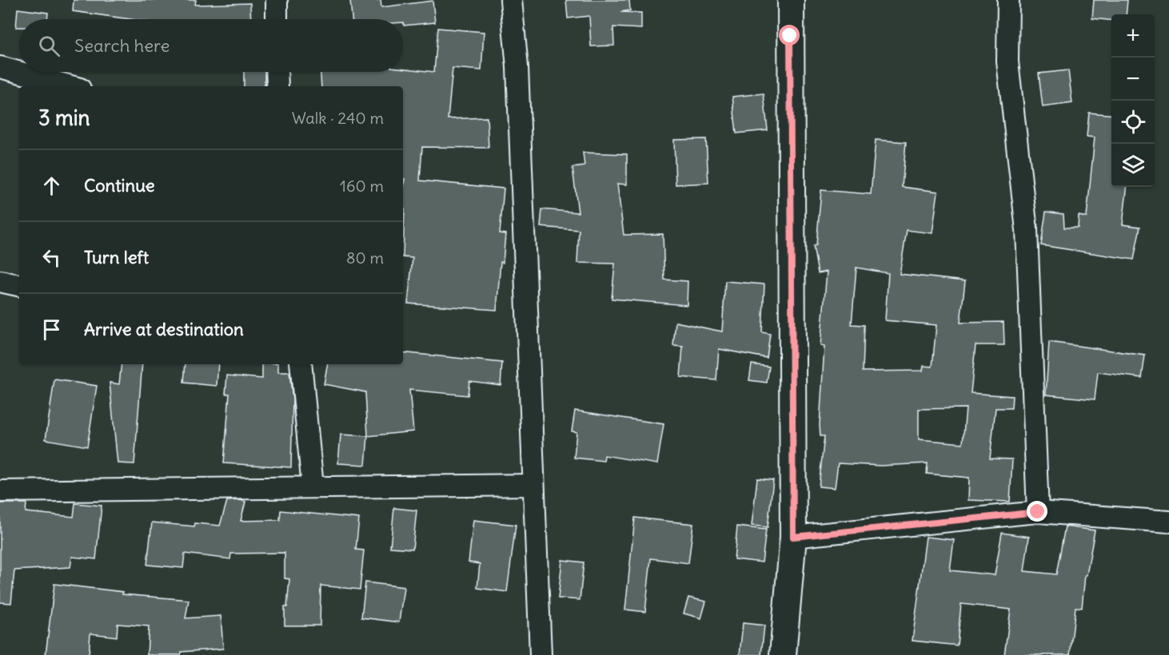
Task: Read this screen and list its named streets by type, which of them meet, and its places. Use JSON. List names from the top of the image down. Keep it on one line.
{"page":{"map_buttons":["+","−"],"search":"Search here","heading":["3 min","Walk · 240 m"],"list":[["Continue","160 m"],["Turn left","80 m"],"Arrive at destination"]}}
